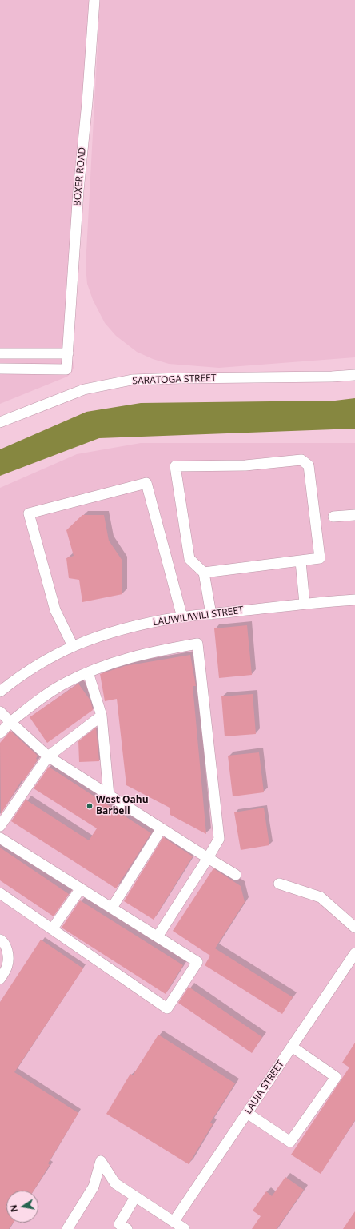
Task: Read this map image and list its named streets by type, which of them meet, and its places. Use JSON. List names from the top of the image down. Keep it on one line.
{"streets":{"street":["BOXER ROAD","SARATOGA STREET","LAUWILIWILI STREET","LAUIA STREET"]},"places":["West Oahu Barbell"],"north":"left"}
